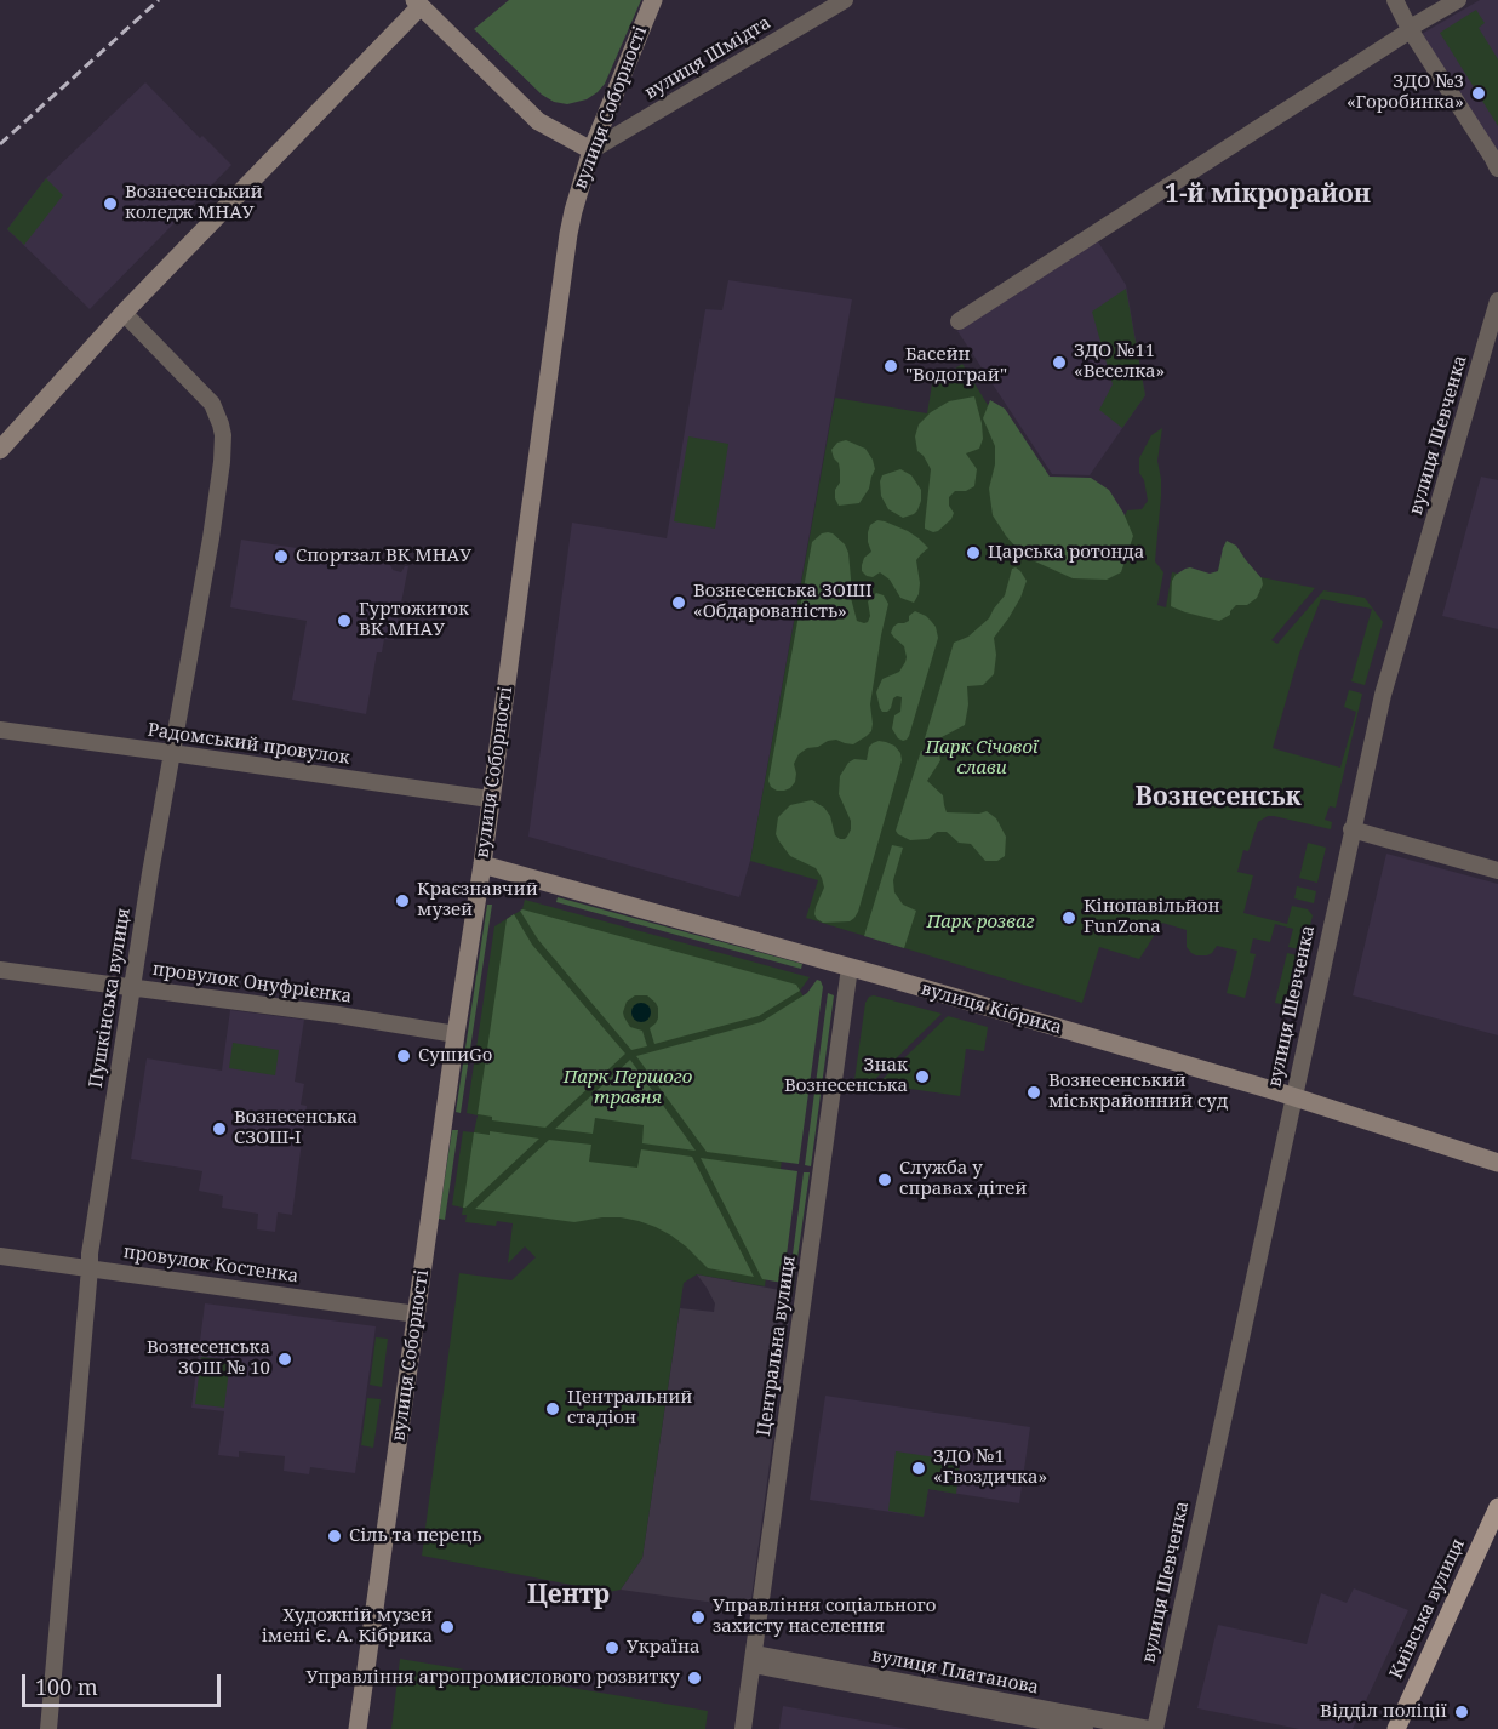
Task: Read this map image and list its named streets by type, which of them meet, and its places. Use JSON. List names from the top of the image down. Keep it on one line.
{"streets":{"main road":["вулиця Соборності","вулиця Кібрика","Київська вулиця"],"street":["вулиця Шмідта","вулиця Шевченка","Радомський провулок","провулок Онуфрієнка","Пушкінська вулиця","провулок Костенка","Центральна вулиця","вулиця Платанова"]},"crossings":[["вулиця Шмідта","вулиця Соборності"],["вулиця Соборності","Радомський провулок"],["вулиця Соборності","провулок Онуфрієнка"],["вулиця Соборності","вулиця Кібрика"],["вулиця Соборності","провулок Костенка"],["вулиця Шевченка","вулиця Кібрика"],["Радомський провулок","Пушкінська вулиця"],["провулок Онуфрієнка","Пушкінська вулиця"],["Пушкінська вулиця","провулок Костенка"],["вулиця Кібрика","Центральна вулиця"],["Центральна вулиця","вулиця Платанова"]],"districts":["1-й мікрорайон","Вознесенськ","Центр"],"parks":["Парк Січової слави","Парк розваг","Парк Першого травня"],"places":["ЗДО №3 «Горобинка»","Вознесенський коледж МНАУ","ЗДО №11 «Веселка»","Басейн \"Водограй\"","Царська ротонда","Спортзал ВК МНАУ","Вознесенська ЗОШІ «Обдарованість»","Гуртожиток ВК МНАУ","Краєзнавчий музей","Кінопавільйон FunZona","СушиGo","Знак Вознесенська","Вознесенський міськрайонний суд","Вознесенська СЗОШ-І","Служба у справах дітей","Вознесенська ЗОШ № 10","Центральний стадіон","ЗДО №1 «Гвоздичка»","Сіль та перець","Управління соціального захисту населення","Художній музей імені Є. А. Кібрика","Україна","Управління агропромислового розвитку","Відділ поліції"],"scale_bar":"100 m"}
